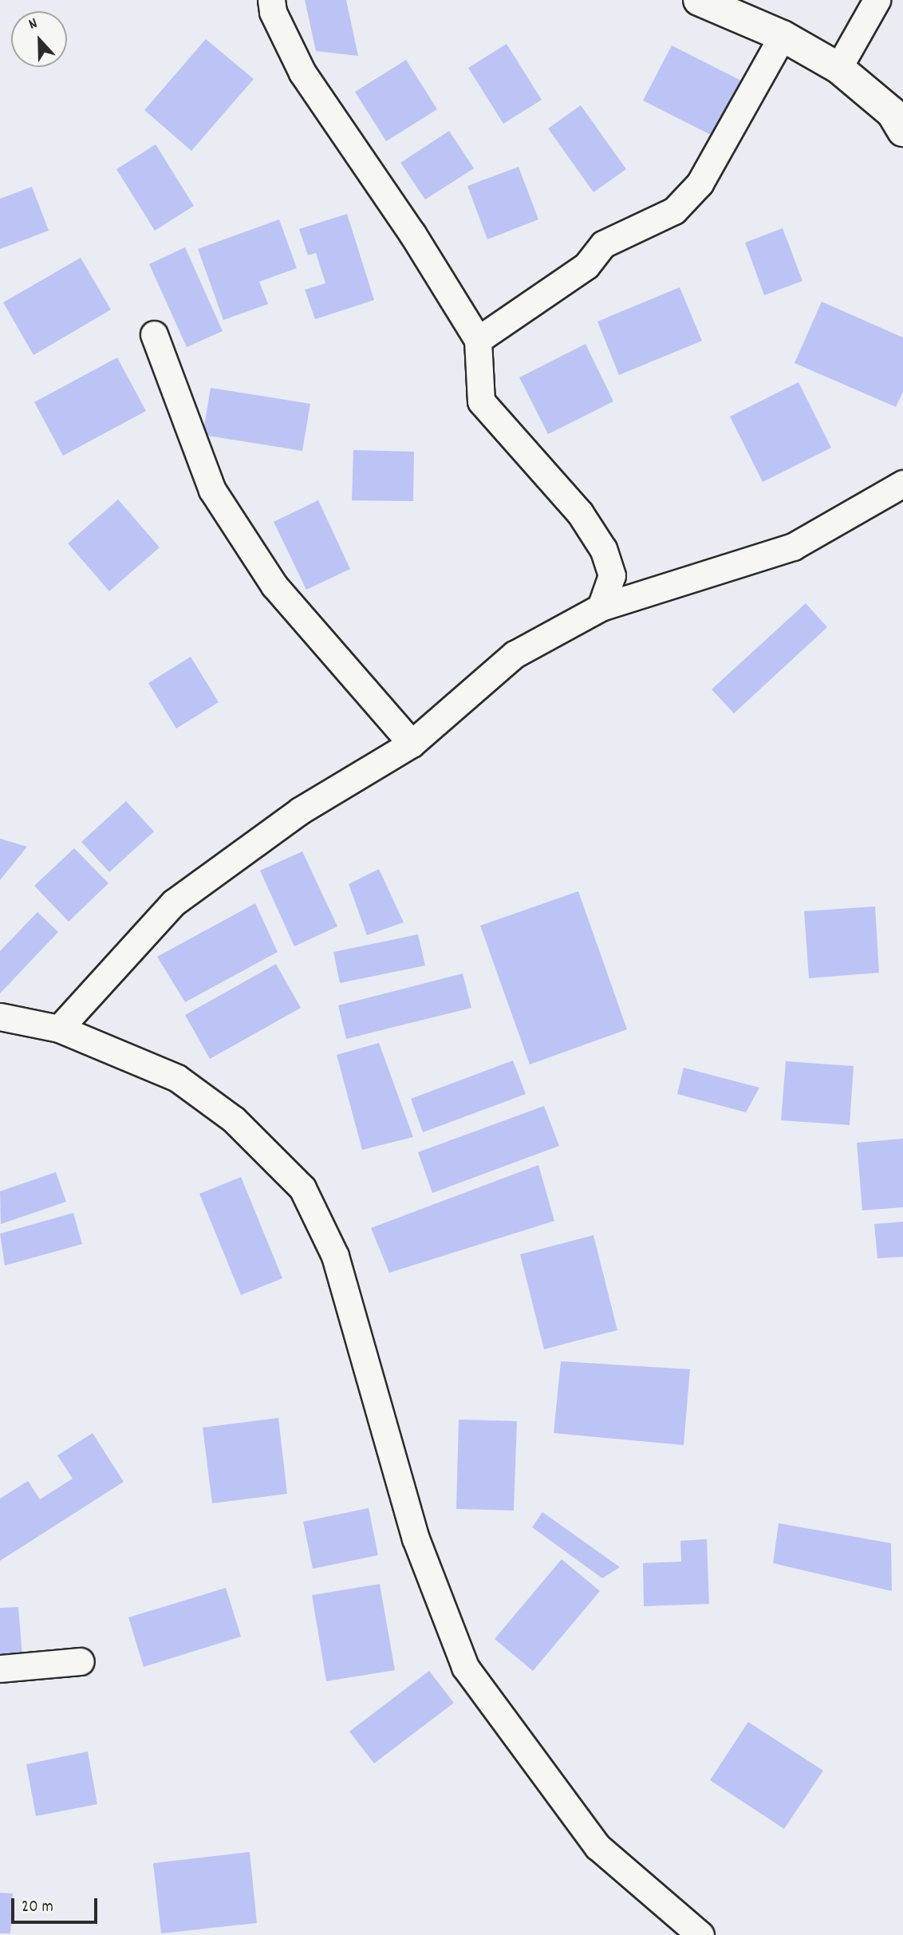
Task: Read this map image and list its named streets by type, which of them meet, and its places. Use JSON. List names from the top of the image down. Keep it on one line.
{"scale_bar":"20 m","north":"top"}
